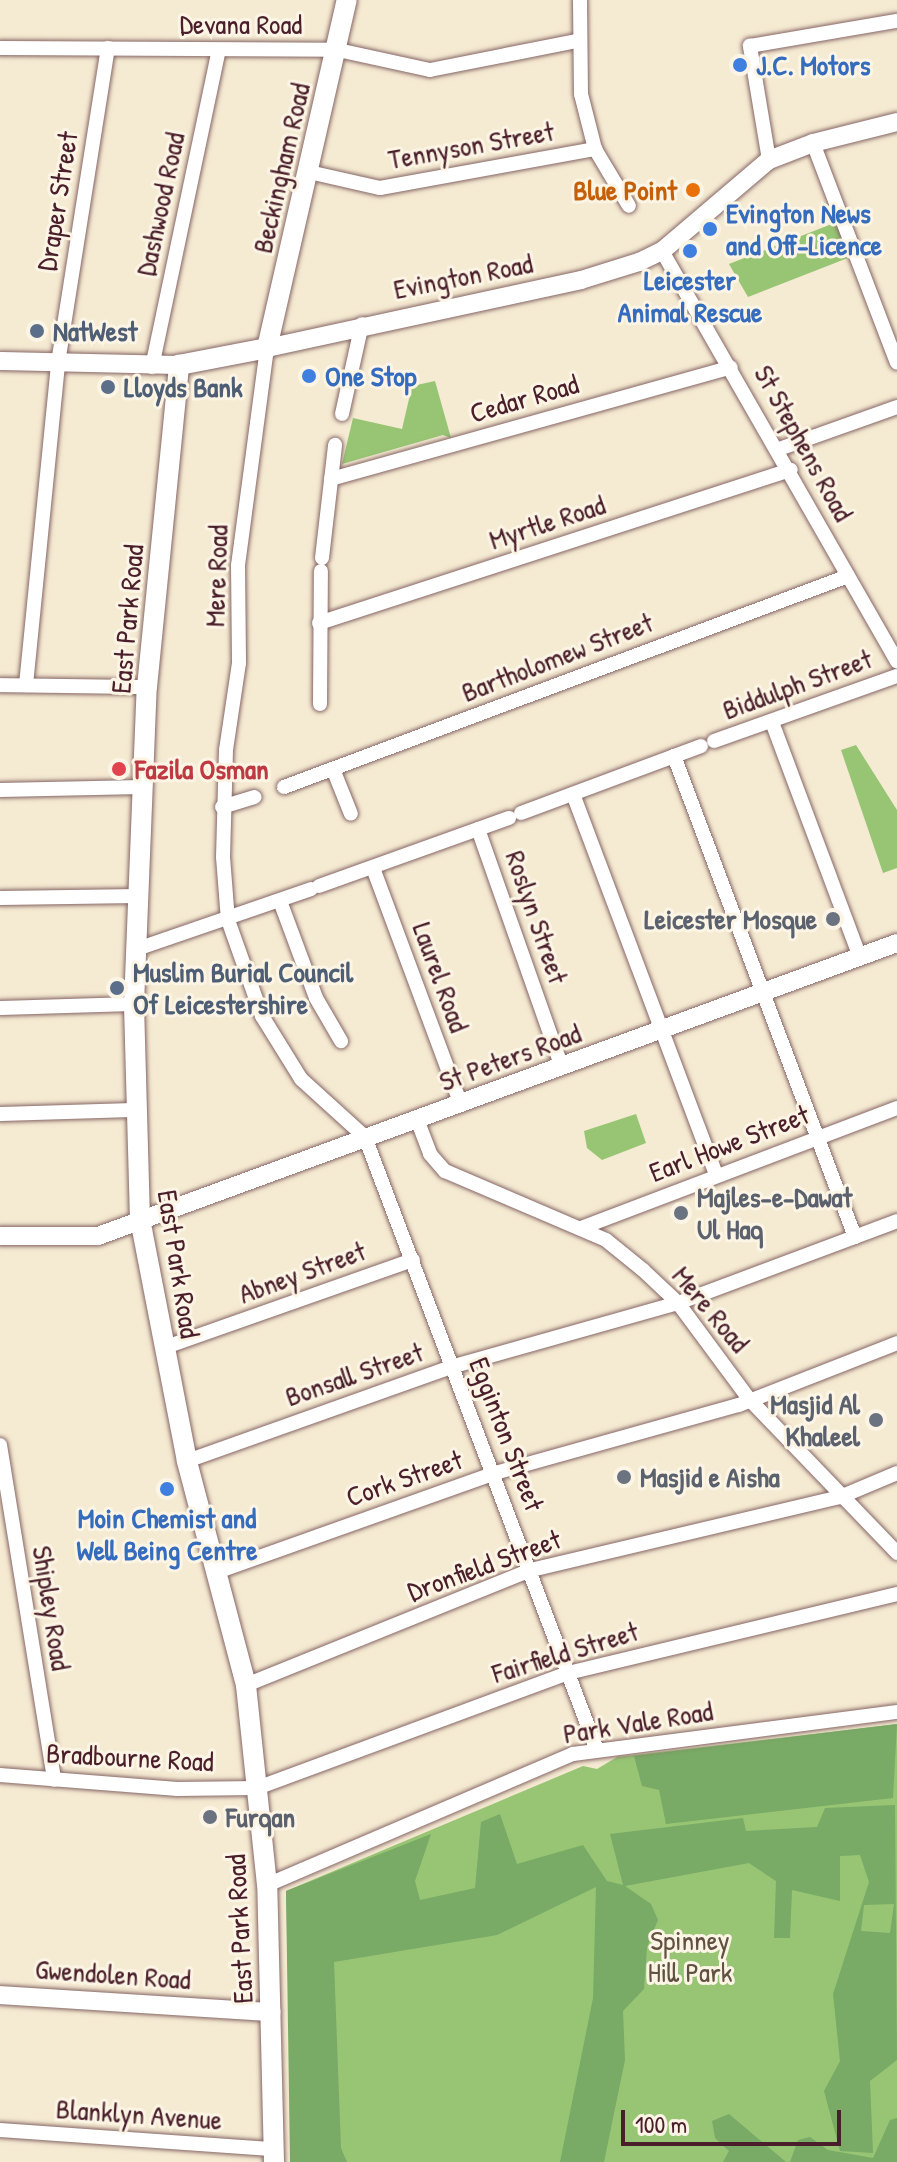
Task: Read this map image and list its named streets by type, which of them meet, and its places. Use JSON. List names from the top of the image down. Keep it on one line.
{"streets":{"main road":["Beckingham Road","Evington Road","East Park Road"],"street":["Devana Road","Tennyson Street","Draper Street","Dashwood Road","Cedar Road","St Stephens Road","Myrtle Road","Mere Road","Bartholomew Street","Biddulph Street","Roslyn Street","Laurel Road","St Peters Road","Earl Howe Street","Abney Street","Bonsall Street","Egginton Street","Cork Street","Dronfield Street","Shipley Road","Fairfield Street","Park Vale Road","Bradbourne Road","Gwendolen Road","Blanklyn Avenue"]},"crossings":[["Devana Road","Beckingham Road"],["Devana Road","Draper Street"],["Devana Road","Dashwood Road"],["Tennyson Street","Beckingham Road"],["Beckingham Road","Evington Road"],["Beckingham Road","Mere Road"],["Draper Street","Evington Road"],["Dashwood Road","Evington Road"],["Evington Road","St Stephens Road"],["Evington Road","Mere Road"],["Evington Road","East Park Road"],["Cedar Road","St Stephens Road"],["St Stephens Road","Myrtle Road"],["St Stephens Road","Bartholomew Street"],["Mere Road","St Peters Road"],["Mere Road","Earl Howe Street"],["Mere Road","Bonsall Street"],["Mere Road","Egginton Street"],["Mere Road","Cork Street"],["Mere Road","Dronfield Street"],["East Park Road","St Peters Road"],["East Park Road","Abney Street"],["East Park Road","Bonsall Street"],["East Park Road","Cork Street"],["East Park Road","Dronfield Street"],["East Park Road","Fairfield Street"],["East Park Road","Park Vale Road"],["East Park Road","Bradbourne Road"],["East Park Road","Gwendolen Road"],["East Park Road","Blanklyn Avenue"],["Biddulph Street","Roslyn Street"],["Roslyn Street","Laurel Road"],["Roslyn Street","St Peters Road"],["Laurel Road","St Peters Road"],["St Peters Road","Egginton Street"],["Abney Street","Egginton Street"],["Bonsall Street","Egginton Street"],["Egginton Street","Cork Street"],["Egginton Street","Dronfield Street"],["Egginton Street","Fairfield Street"],["Egginton Street","Park Vale Road"],["Shipley Road","Bradbourne Road"],["Fairfield Street","Bradbourne Road"]],"parks":["Spinney Hill Park"],"places":["J.C. Motors","Blue Point","Evington News and Off-Licence","Leicester Animal Rescue","NatWest","One Stop","Lloyds Bank","Fazila Osman","Leicester Mosque","Muslim Burial Council Of Leicestershire","Majles-e-Dawat Ul Haq","Masjid Al Khaleel","Masjid e Aisha","Moin Chemist and Well Being Centre","Furqan"],"scale_bar":"100 m"}
